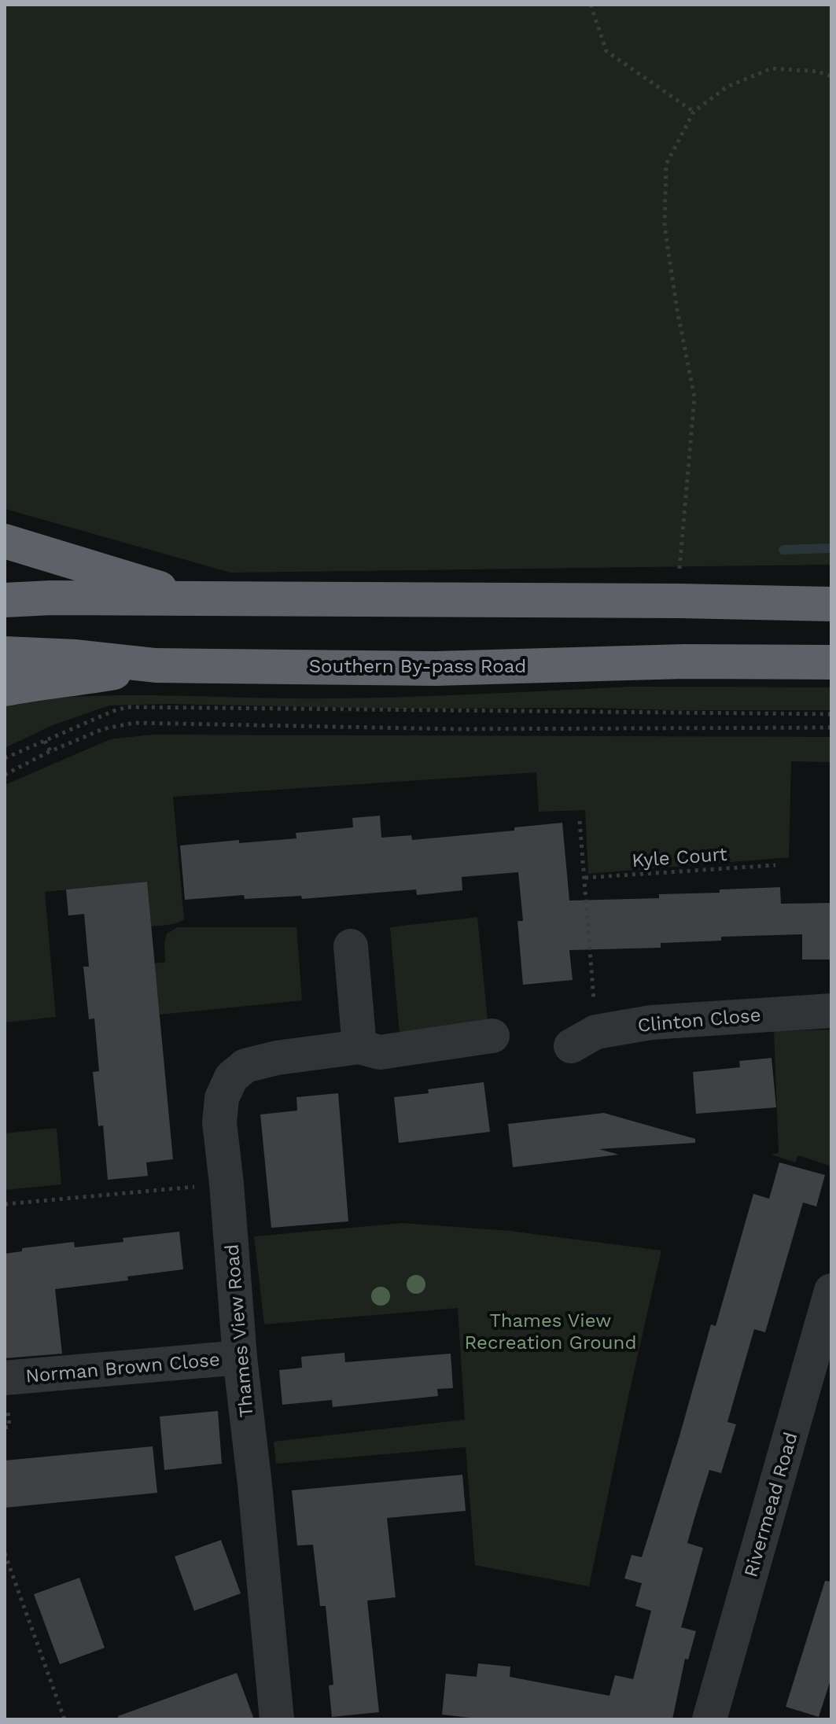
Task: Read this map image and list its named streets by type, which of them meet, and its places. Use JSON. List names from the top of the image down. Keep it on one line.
{"streets":{"highway":["Southern By-pass Road"],"street":["Clinton Close","Thames View Road","Norman Brown Close","Rivermead Road"],"path":["Kyle Court"]},"crossings":[["Thames View Road","Norman Brown Close"]],"parks":["Thames View Recreation Ground"]}
